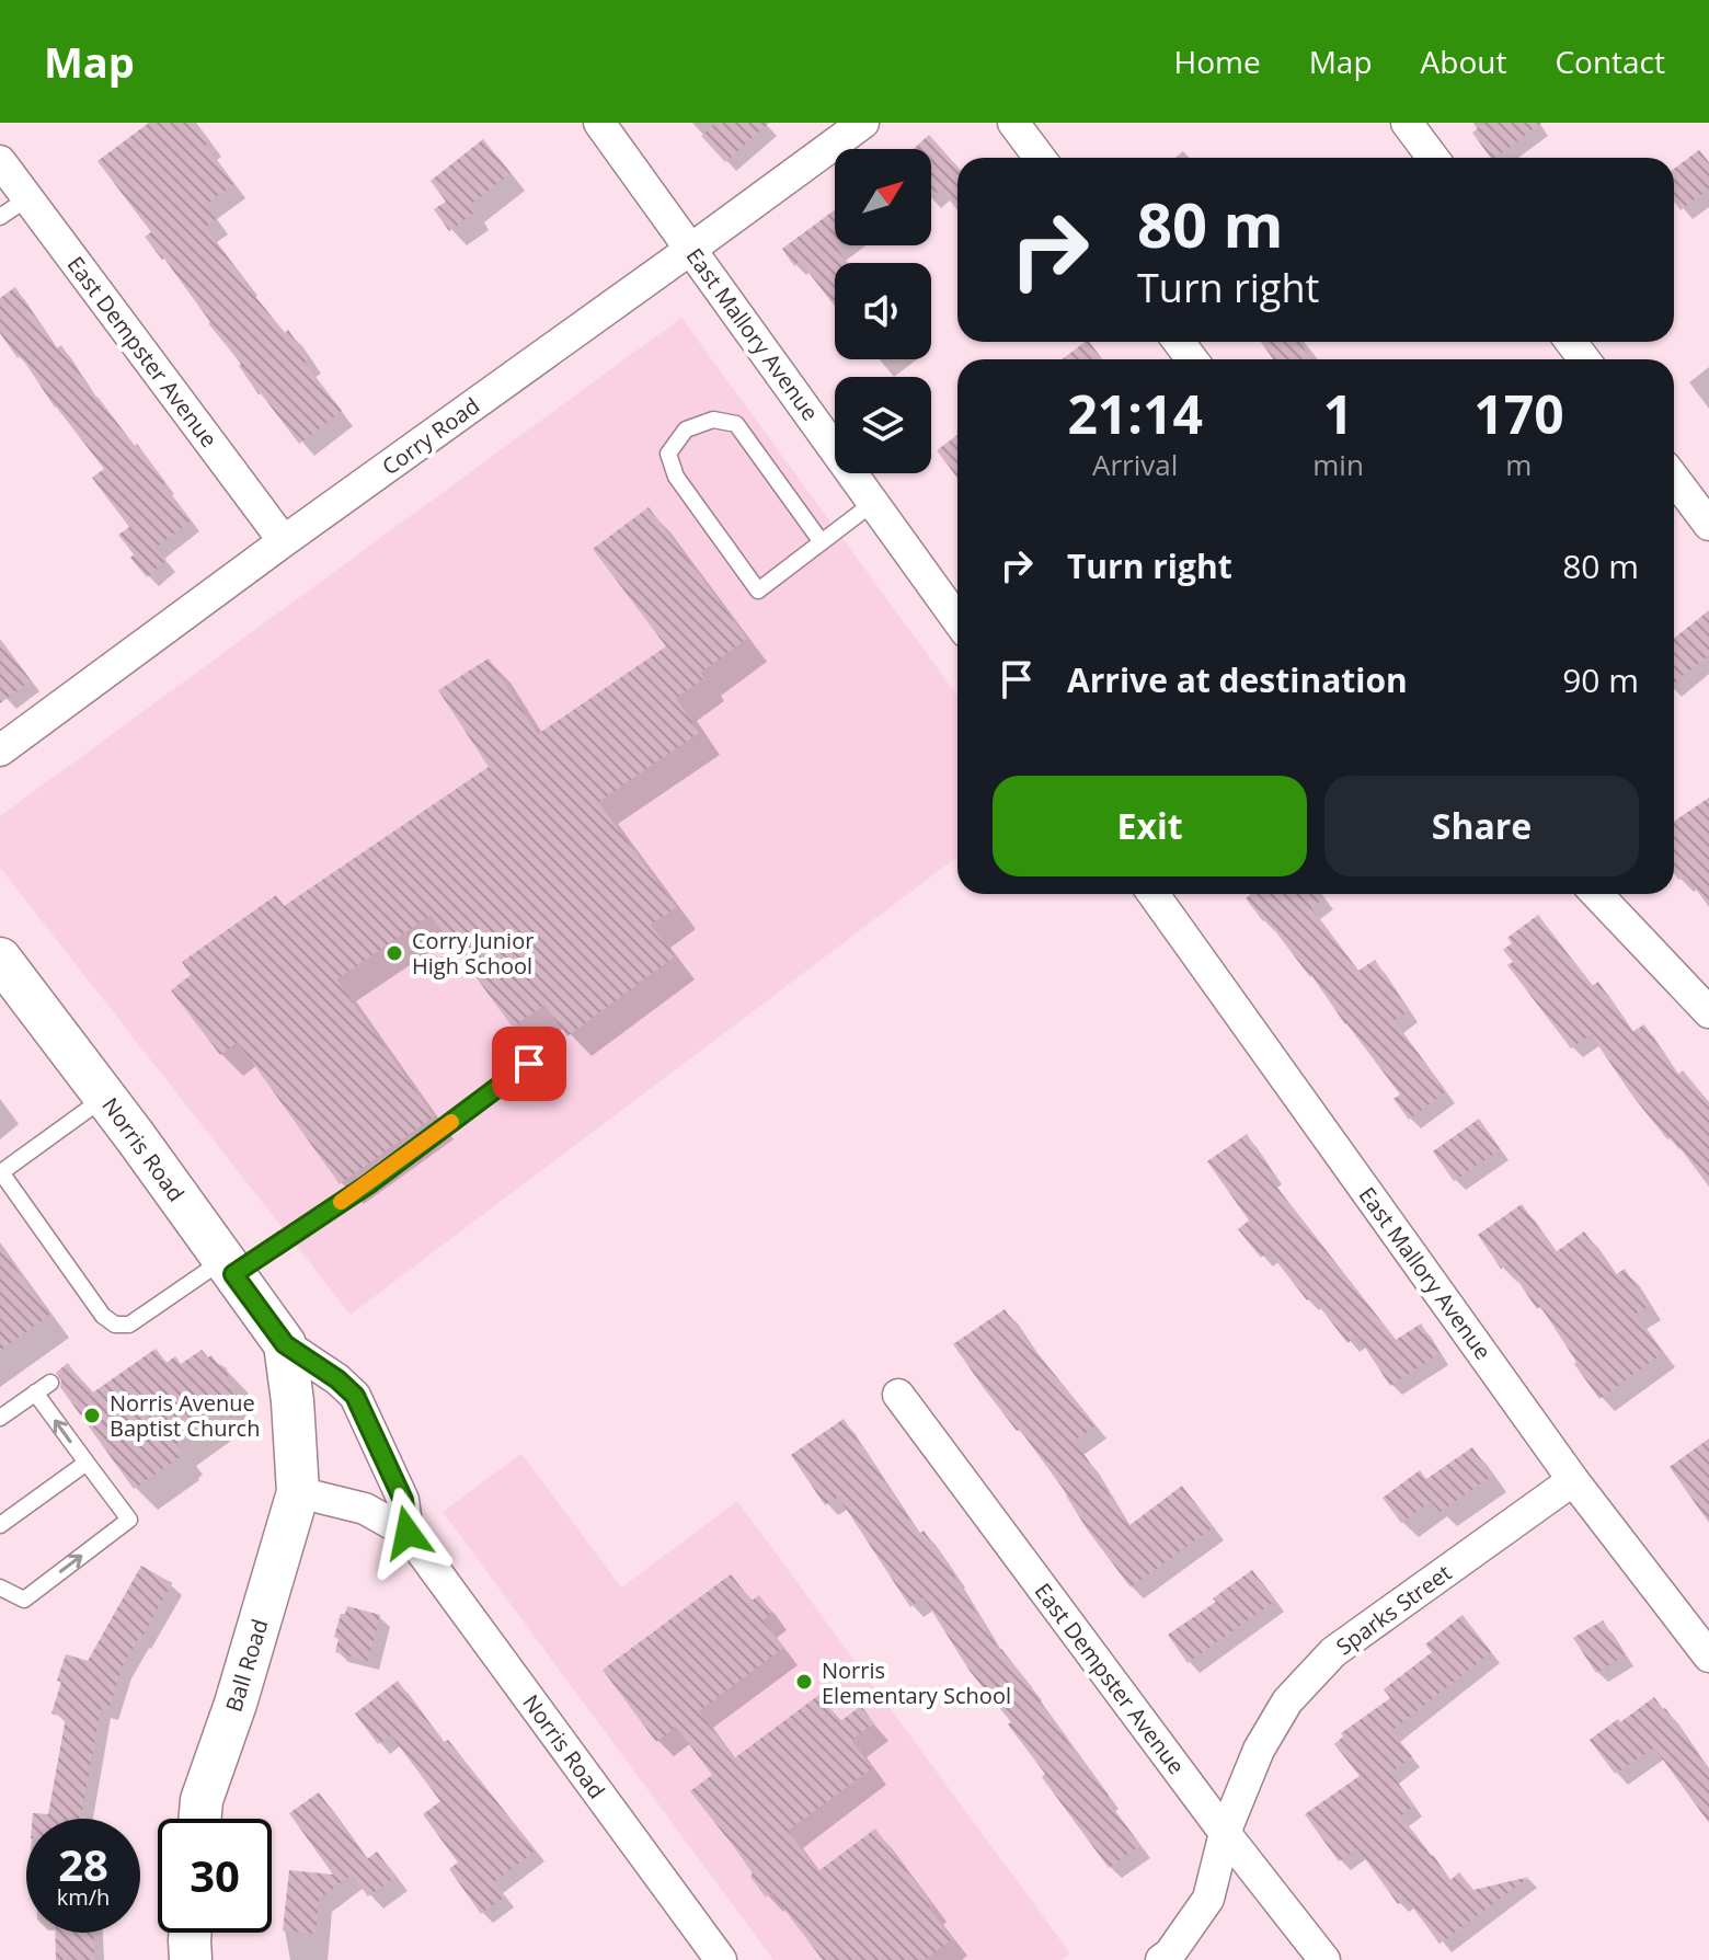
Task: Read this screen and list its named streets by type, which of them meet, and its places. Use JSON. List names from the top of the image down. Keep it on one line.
{"streets":{"main road":["Norris Road","Ball Road"],"street":["East Mallory Avenue","East Dempster Avenue","Corry Road","Sparks Street"]},"crossings":[["East Mallory Avenue","Corry Road"],["East Mallory Avenue","Sparks Street"],["East Dempster Avenue","Corry Road"],["East Dempster Avenue","Sparks Street"],["Norris Road","Ball Road"]],"places":["Corry Junior High School","Norris Avenue Baptist Church","Norris Elementary School"],"north":"top right","page":{"header":"Map","nav":["Home","Map","About","Contact"],"turn":["80 m","Turn right"],"eta":["21:14","Arrival","1","min","170","m"],"list":[{"name":"Turn right","value":"80 m"},{"name":"Arrive at destination","value":"90 m"}],"buttons":["Exit","Share"],"speed":"28 km/h","limit":"30"}}
